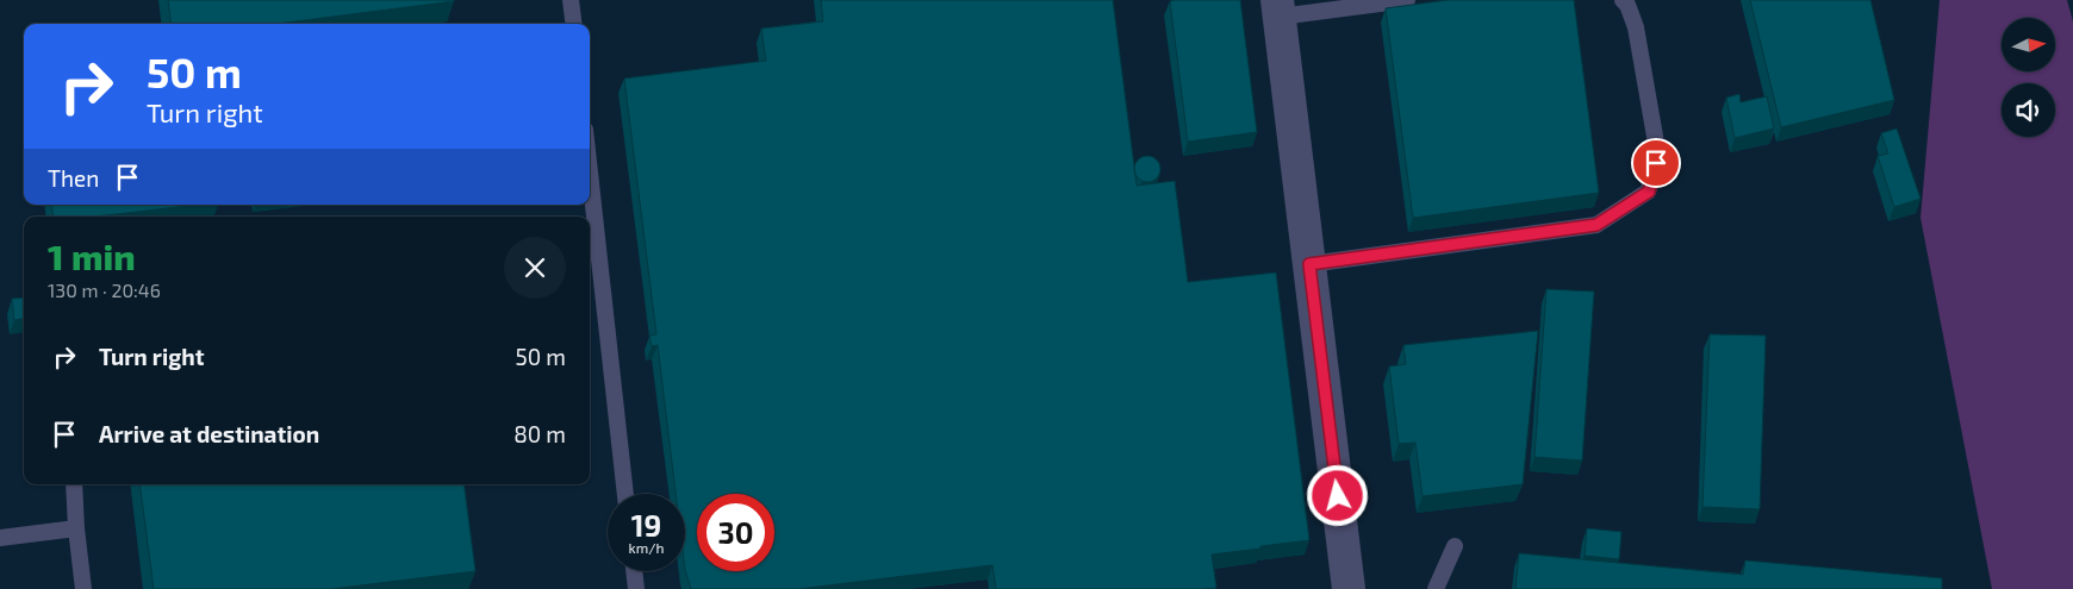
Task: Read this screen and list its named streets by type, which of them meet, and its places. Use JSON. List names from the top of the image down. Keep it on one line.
{"north":"right","page":{"turn":["50 m","Turn right"],"then":"Then","heading":["1 min","130 m · 20:46"],"list":[{"name":"Turn right","value":"50 m"},{"name":"Arrive at destination","value":"80 m"}],"speed":"19 km/h","limit":"30"}}
